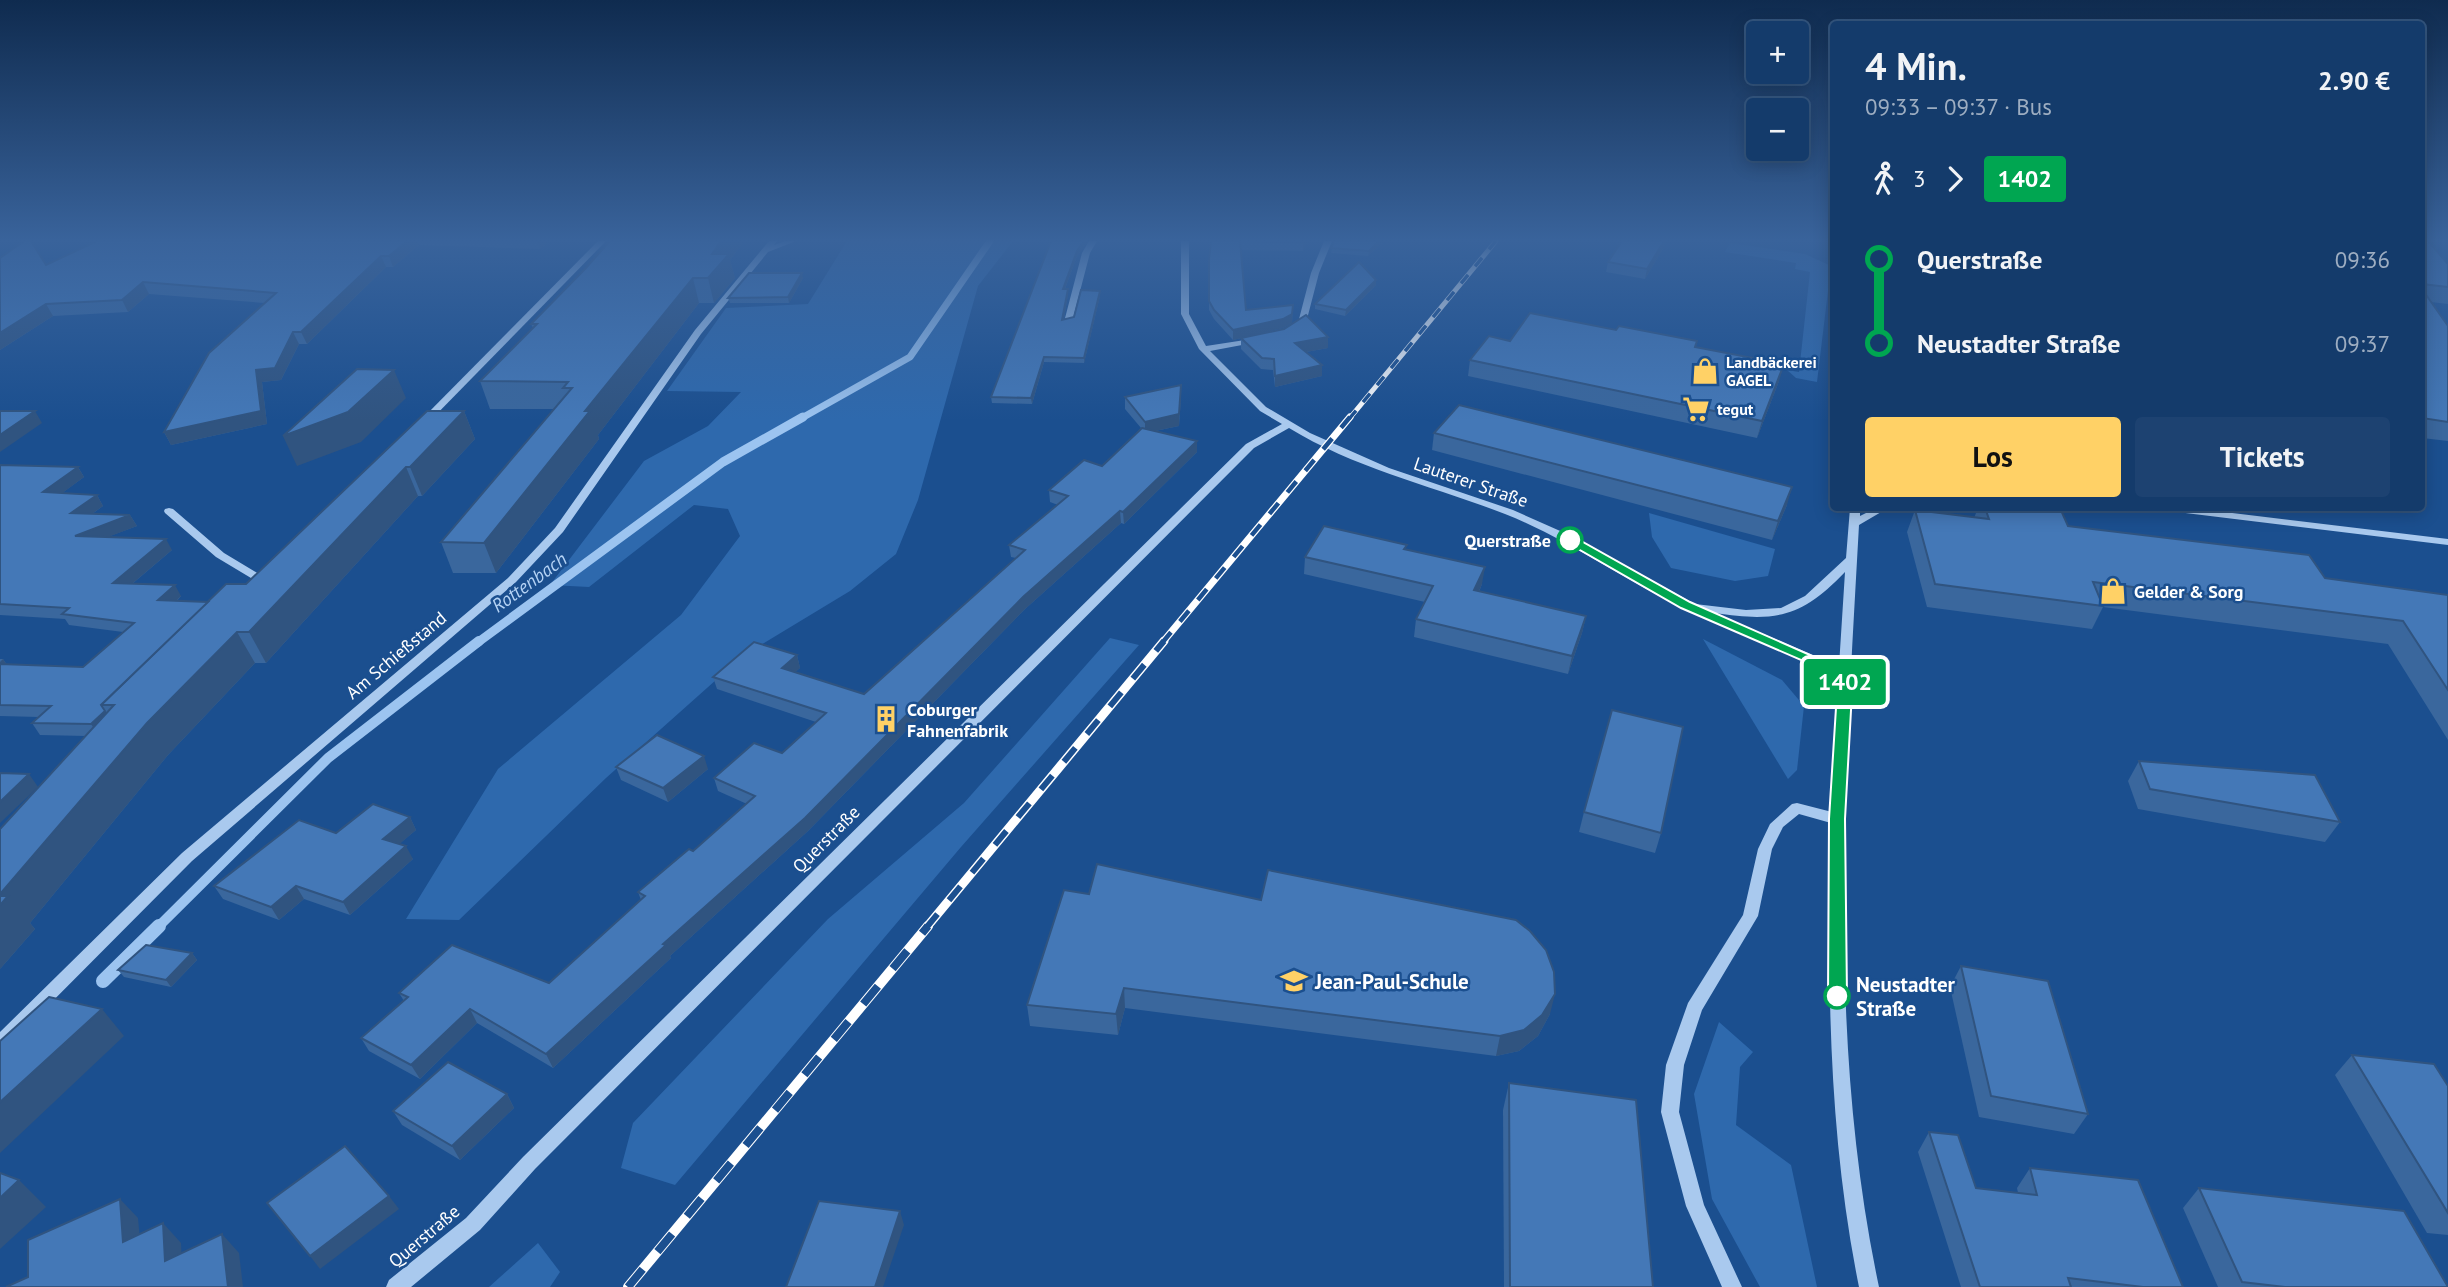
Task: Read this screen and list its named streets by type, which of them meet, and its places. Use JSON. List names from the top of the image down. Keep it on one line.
{"streets":{"street":["Lauterer Straße","Am Schießstand","Querstraße"]},"crossings":[["Lauterer Straße","Querstraße"]],"water":["Rottenbach"],"places":{"shop":["Landbäckerei GAGEL","Gelder & Sorg"],"supermarket":["tegut"],"other":["Querstraße","Neustadter Straße"],"building":["Coburger Fahnenfabrik"],"school or university":["Jean-Paul-Schule"]},"lines":["bus line 1402"],"page":{"on_map":"1402","map_buttons":["+","−"],"heading":["4 Min.","09:33 – 09:37 · Bus","2.90 €"],"legs":["3","1402"],"list":[{"name":"Querstraße","value":"09:36"},{"name":"Neustadter Straße","value":"09:37"}],"buttons":["Los","Tickets"]}}
